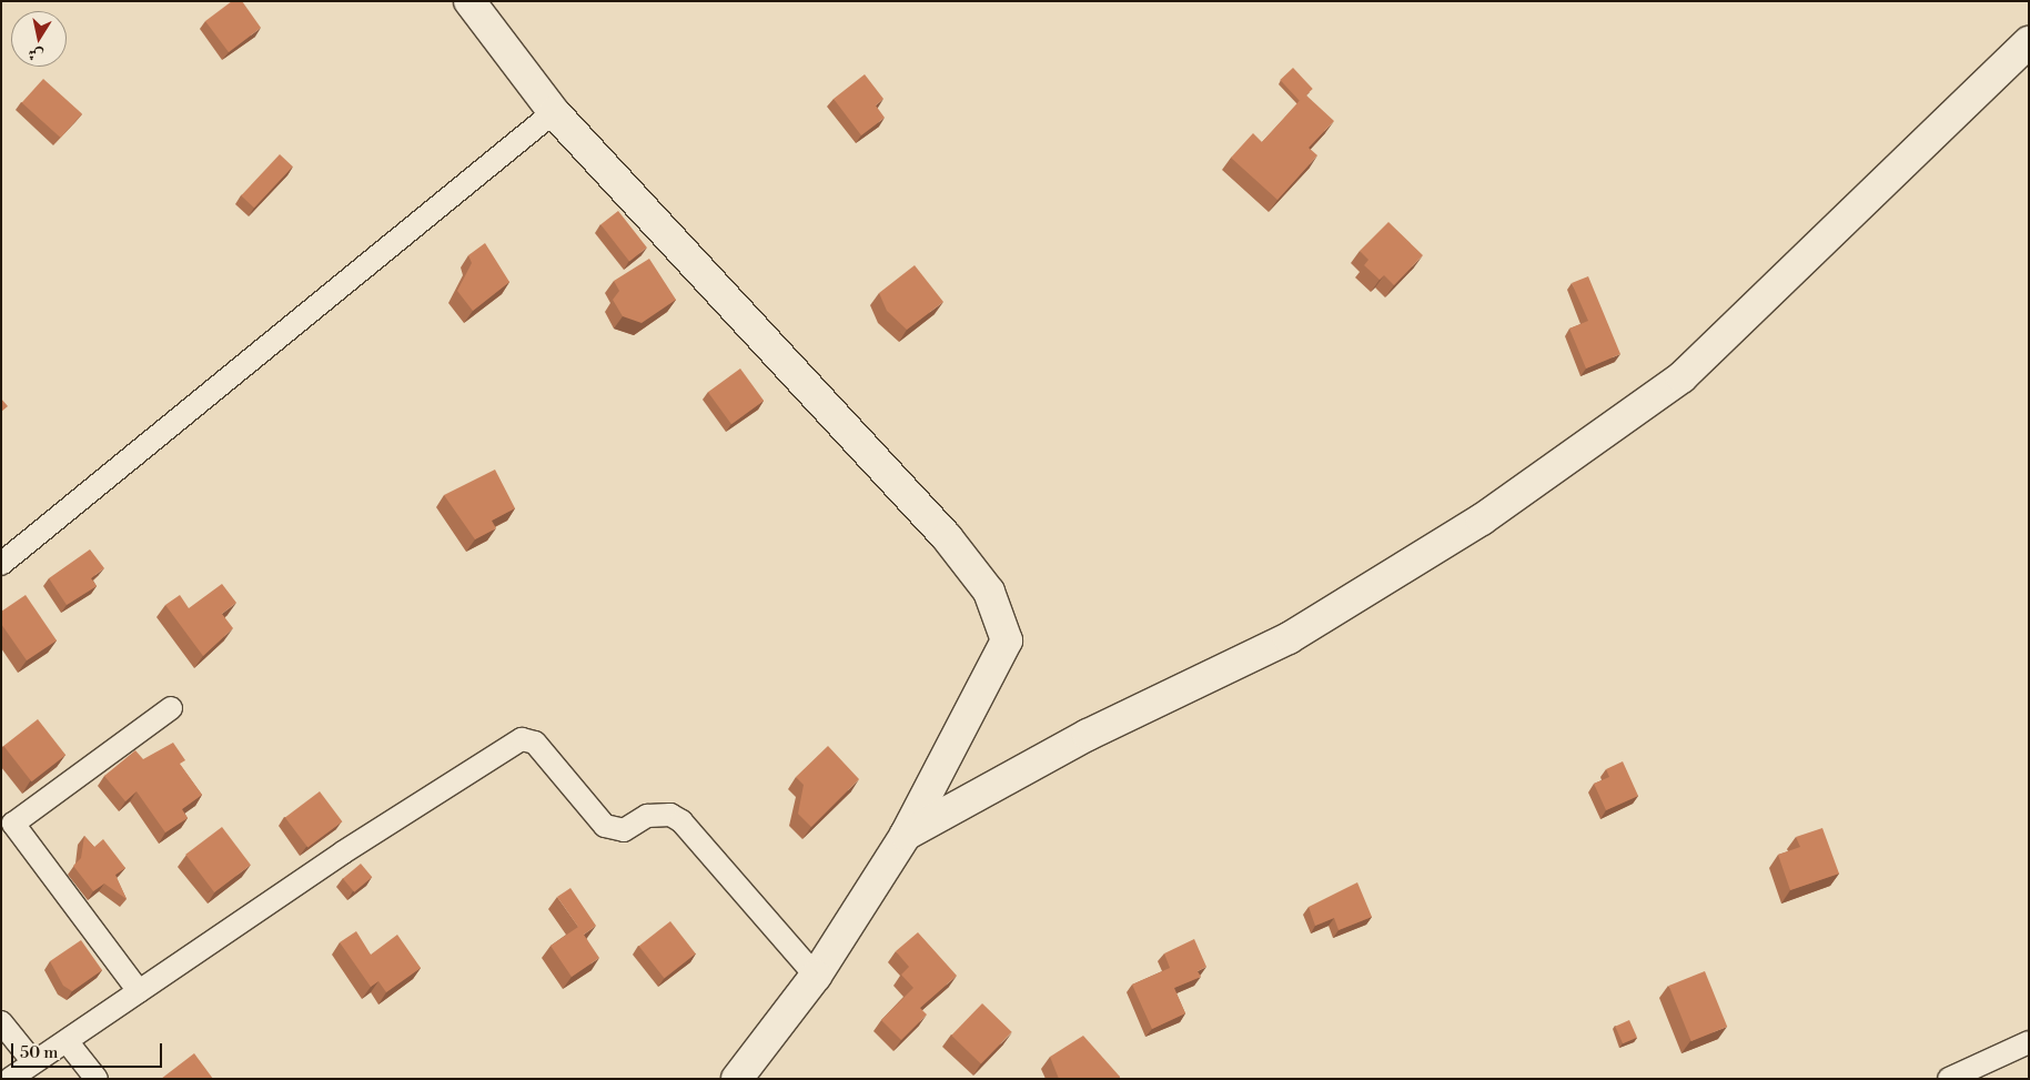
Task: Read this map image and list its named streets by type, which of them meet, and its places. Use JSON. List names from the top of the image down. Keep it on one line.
{"scale_bar":"50 m","north":"bottom"}
